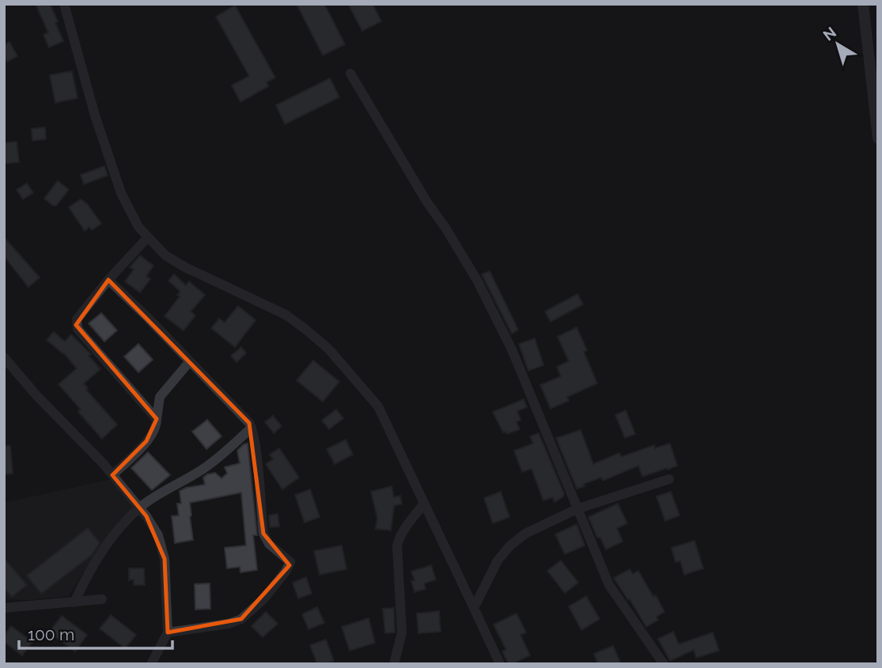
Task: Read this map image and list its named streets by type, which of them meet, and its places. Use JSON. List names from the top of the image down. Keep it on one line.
{"scale_bar":"100 m","north":"top left"}
